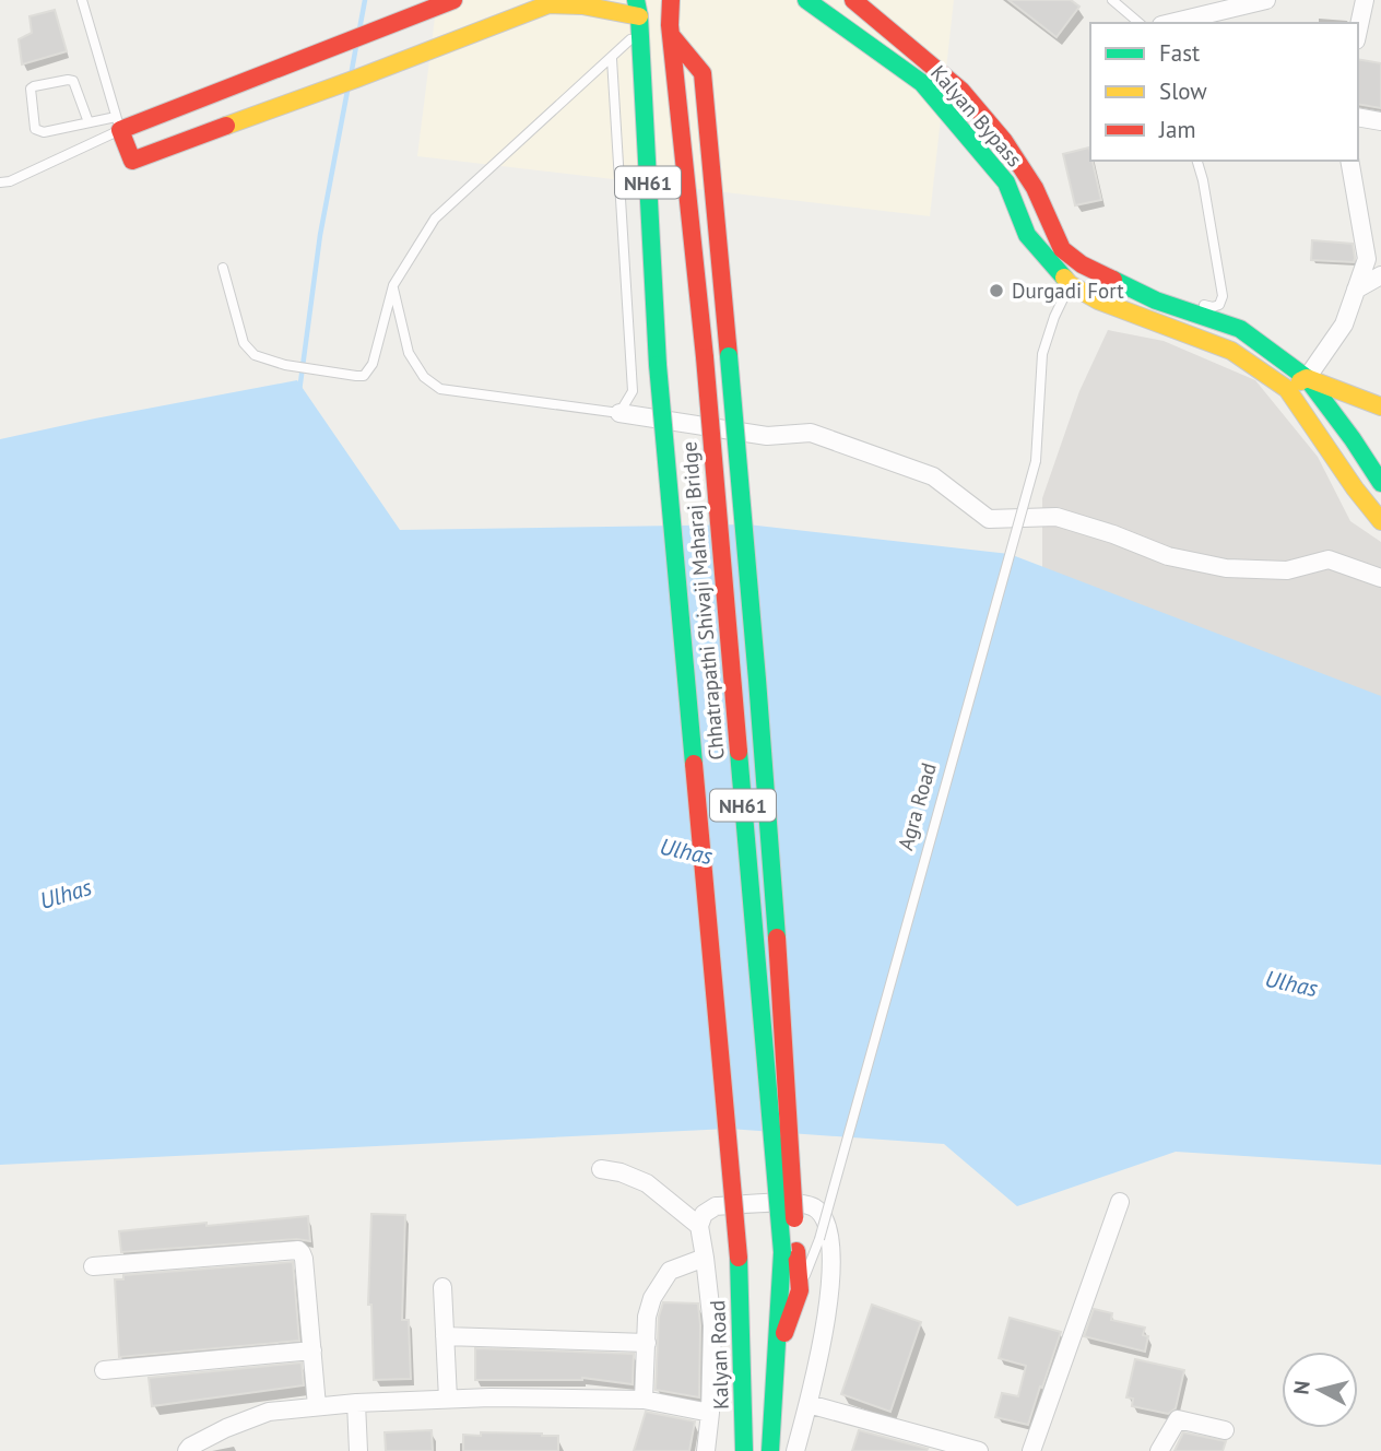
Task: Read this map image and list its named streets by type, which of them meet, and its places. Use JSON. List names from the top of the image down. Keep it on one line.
{"streets":{"main road":["Kalyan Bypass","NH61","Chhatrapathi Shivaji Maharaj Bridge","Agra Road","Kalyan Road"]},"crossings":[["Kalyan Bypass","Agra Road"],["NH61","Chhatrapathi Shivaji Maharaj Bridge"],["NH61","Agra Road"],["Chhatrapathi Shivaji Maharaj Bridge","Kalyan Road"]],"water":["Ulhas"],"places":["Durgadi Fort"],"legend":["Fast","Slow","Jam"],"north":"left"}
